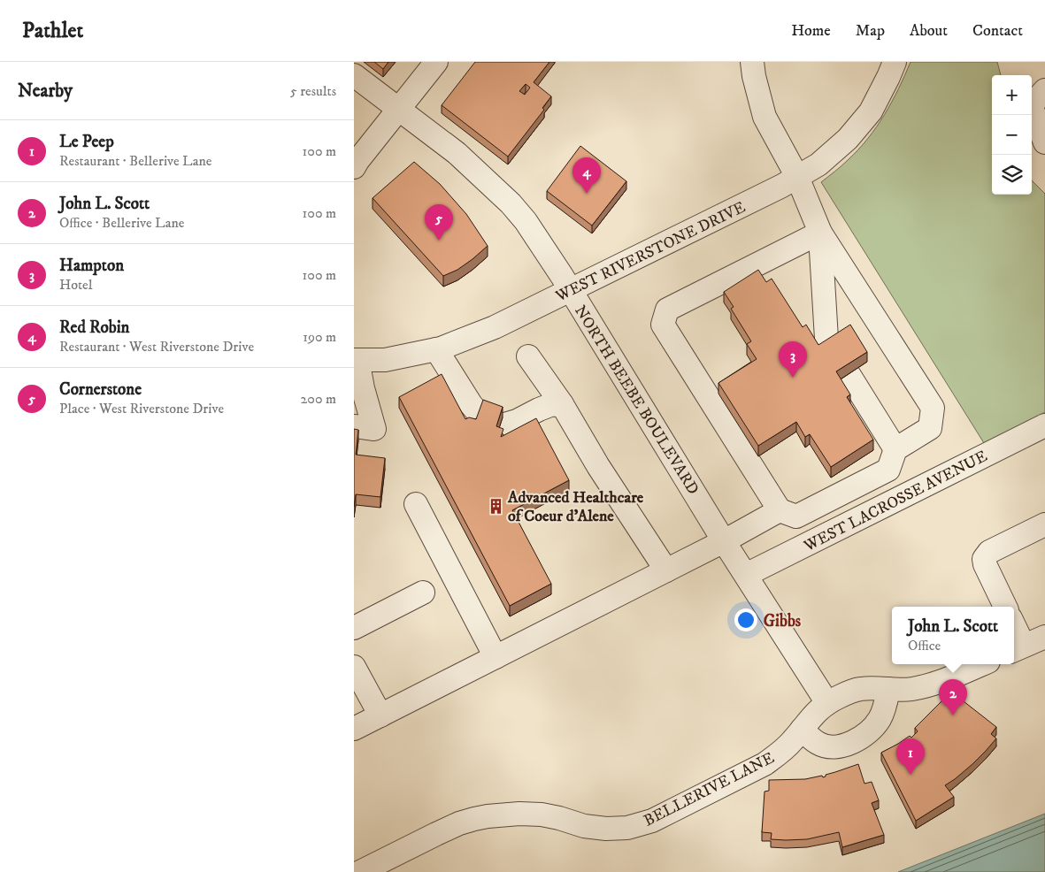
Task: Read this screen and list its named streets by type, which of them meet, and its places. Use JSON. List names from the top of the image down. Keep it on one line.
{"streets":{"street":["WEST RIVERSTONE DRIVE","NORTH BEEBE BOULEVARD","WEST LACROSSE AVENUE","BELLERIVE LANE"]},"crossings":[["WEST RIVERSTONE DRIVE","NORTH BEEBE BOULEVARD"],["NORTH BEEBE BOULEVARD","WEST LACROSSE AVENUE"],["NORTH BEEBE BOULEVARD","BELLERIVE LANE"]],"districts":["Gibbs"],"places":{"building":["Advanced Healthcare of Coeur d'Alene"]},"page":{"header":"Pathlet","nav":["Home","Map","About","Contact"],"heading":["Nearby","5 results"],"map_buttons":["+","−"],"list":[{"mark":"1","name":"Le Peep","note":"Restaurant · Bellerive Lane","value":"100 m"},{"mark":"2","name":"John L. Scott","note":"Office · Bellerive Lane","value":"100 m"},{"mark":"3","name":"Hampton","note":"Hotel","value":"100 m"},{"mark":"4","name":"Red Robin","note":"Restaurant · West Riverstone Drive","value":"190 m"},{"mark":"5","name":"Cornerstone","note":"Place · West Riverstone Drive","value":"200 m"}],"pins":["4","5","3","2","1"],"popup":["John L. Scott","Office"]}}
